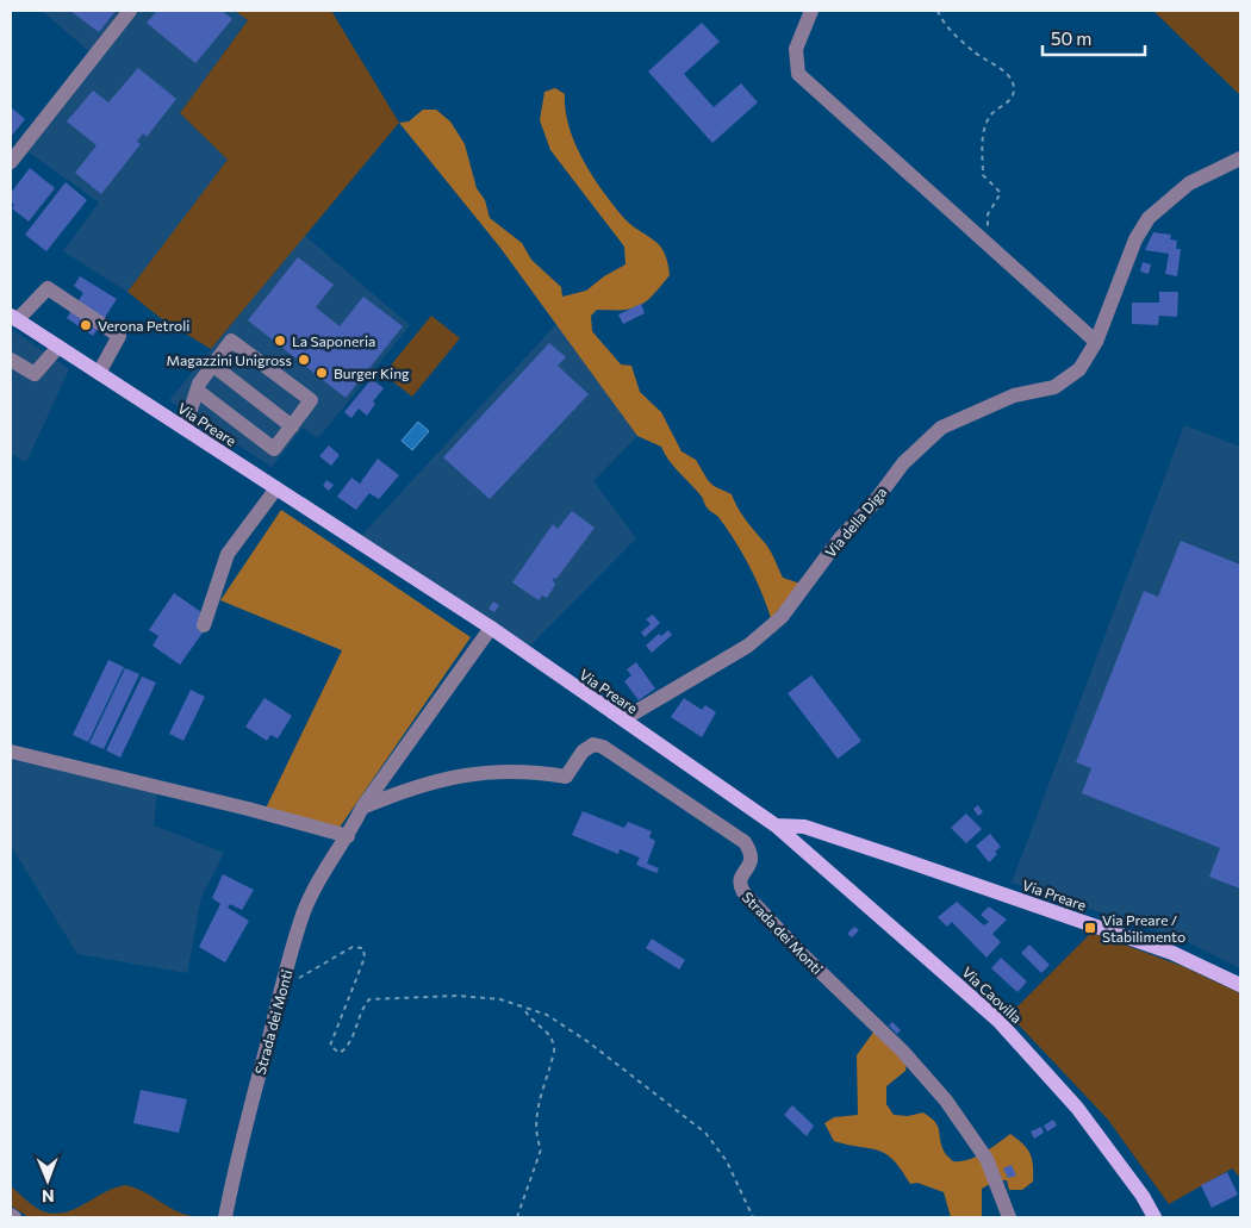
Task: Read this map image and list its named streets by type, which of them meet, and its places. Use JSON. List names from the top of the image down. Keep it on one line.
{"streets":{"main road":["Via Preare","Via Caovilla"],"street":["Via della Diga","Strada dei Monti"]},"crossings":[["Via Preare","Via della Diga"],["Via Preare","Strada dei Monti"],["Via Preare","Via Caovilla"]],"places":{"other":["Verona Petroli","La Saponeria","Magazzini Unigross","Burger King"],"transit":["Via Preare / Stabilimento"]},"scale_bar":"50 m","north":"bottom"}
